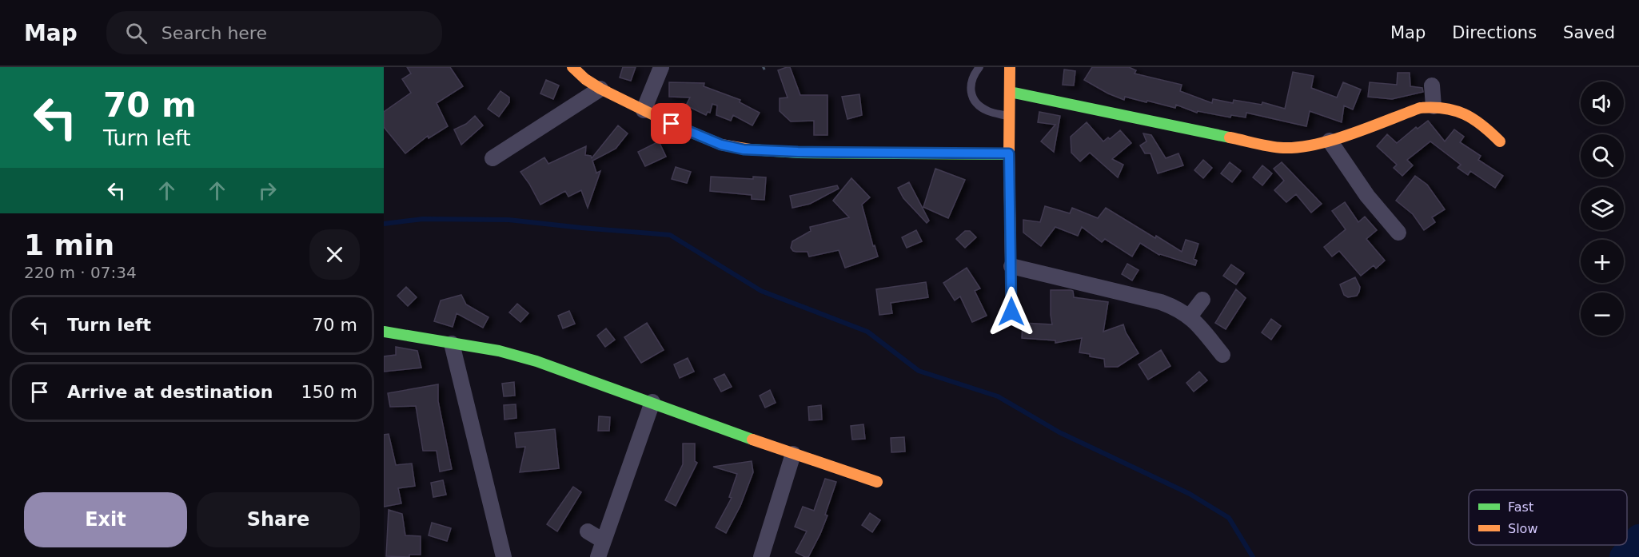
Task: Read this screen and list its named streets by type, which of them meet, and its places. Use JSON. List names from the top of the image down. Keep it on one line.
{"legend":["Fast","Slow"],"page":{"header":"Map","search":"Search here","nav":["Map","Directions","Saved"],"turn":["70 m","Turn left"],"map_buttons":["+","−"],"heading":["1 min","220 m · 07:34"],"list":[{"name":"Turn left","value":"70 m"},{"name":"Arrive at destination","value":"150 m"}],"buttons":["Exit","Share"]}}
